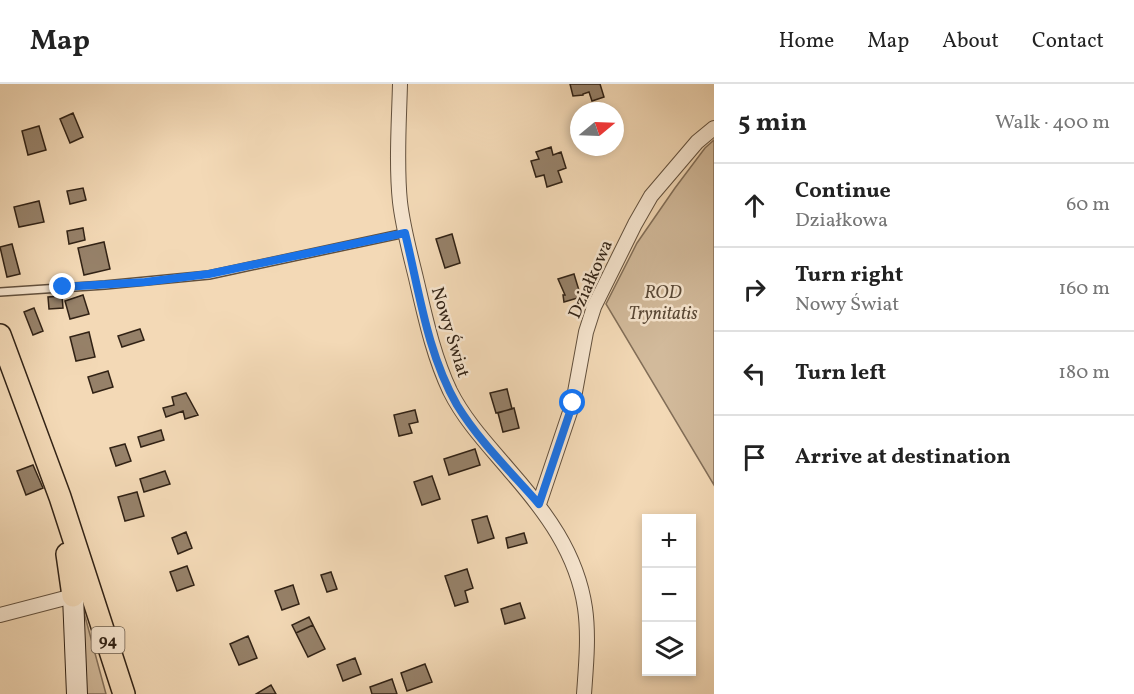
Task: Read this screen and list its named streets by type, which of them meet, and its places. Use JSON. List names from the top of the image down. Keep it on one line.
{"streets":{"main road":["94"],"street":["Działkowa","Nowy Świat"]},"crossings":[["Działkowa","Nowy Świat"]],"parks":["ROD Trynitatis"],"north":"right","page":{"header":"Map","nav":["Home","Map","About","Contact"],"heading":["5 min","Walk · 400 m"],"list":[["Continue","Działkowa","60 m"],["Turn right","Nowy Świat","160 m"],["Turn left","180 m"],"Arrive at destination"],"map_buttons":["+","−"]}}
